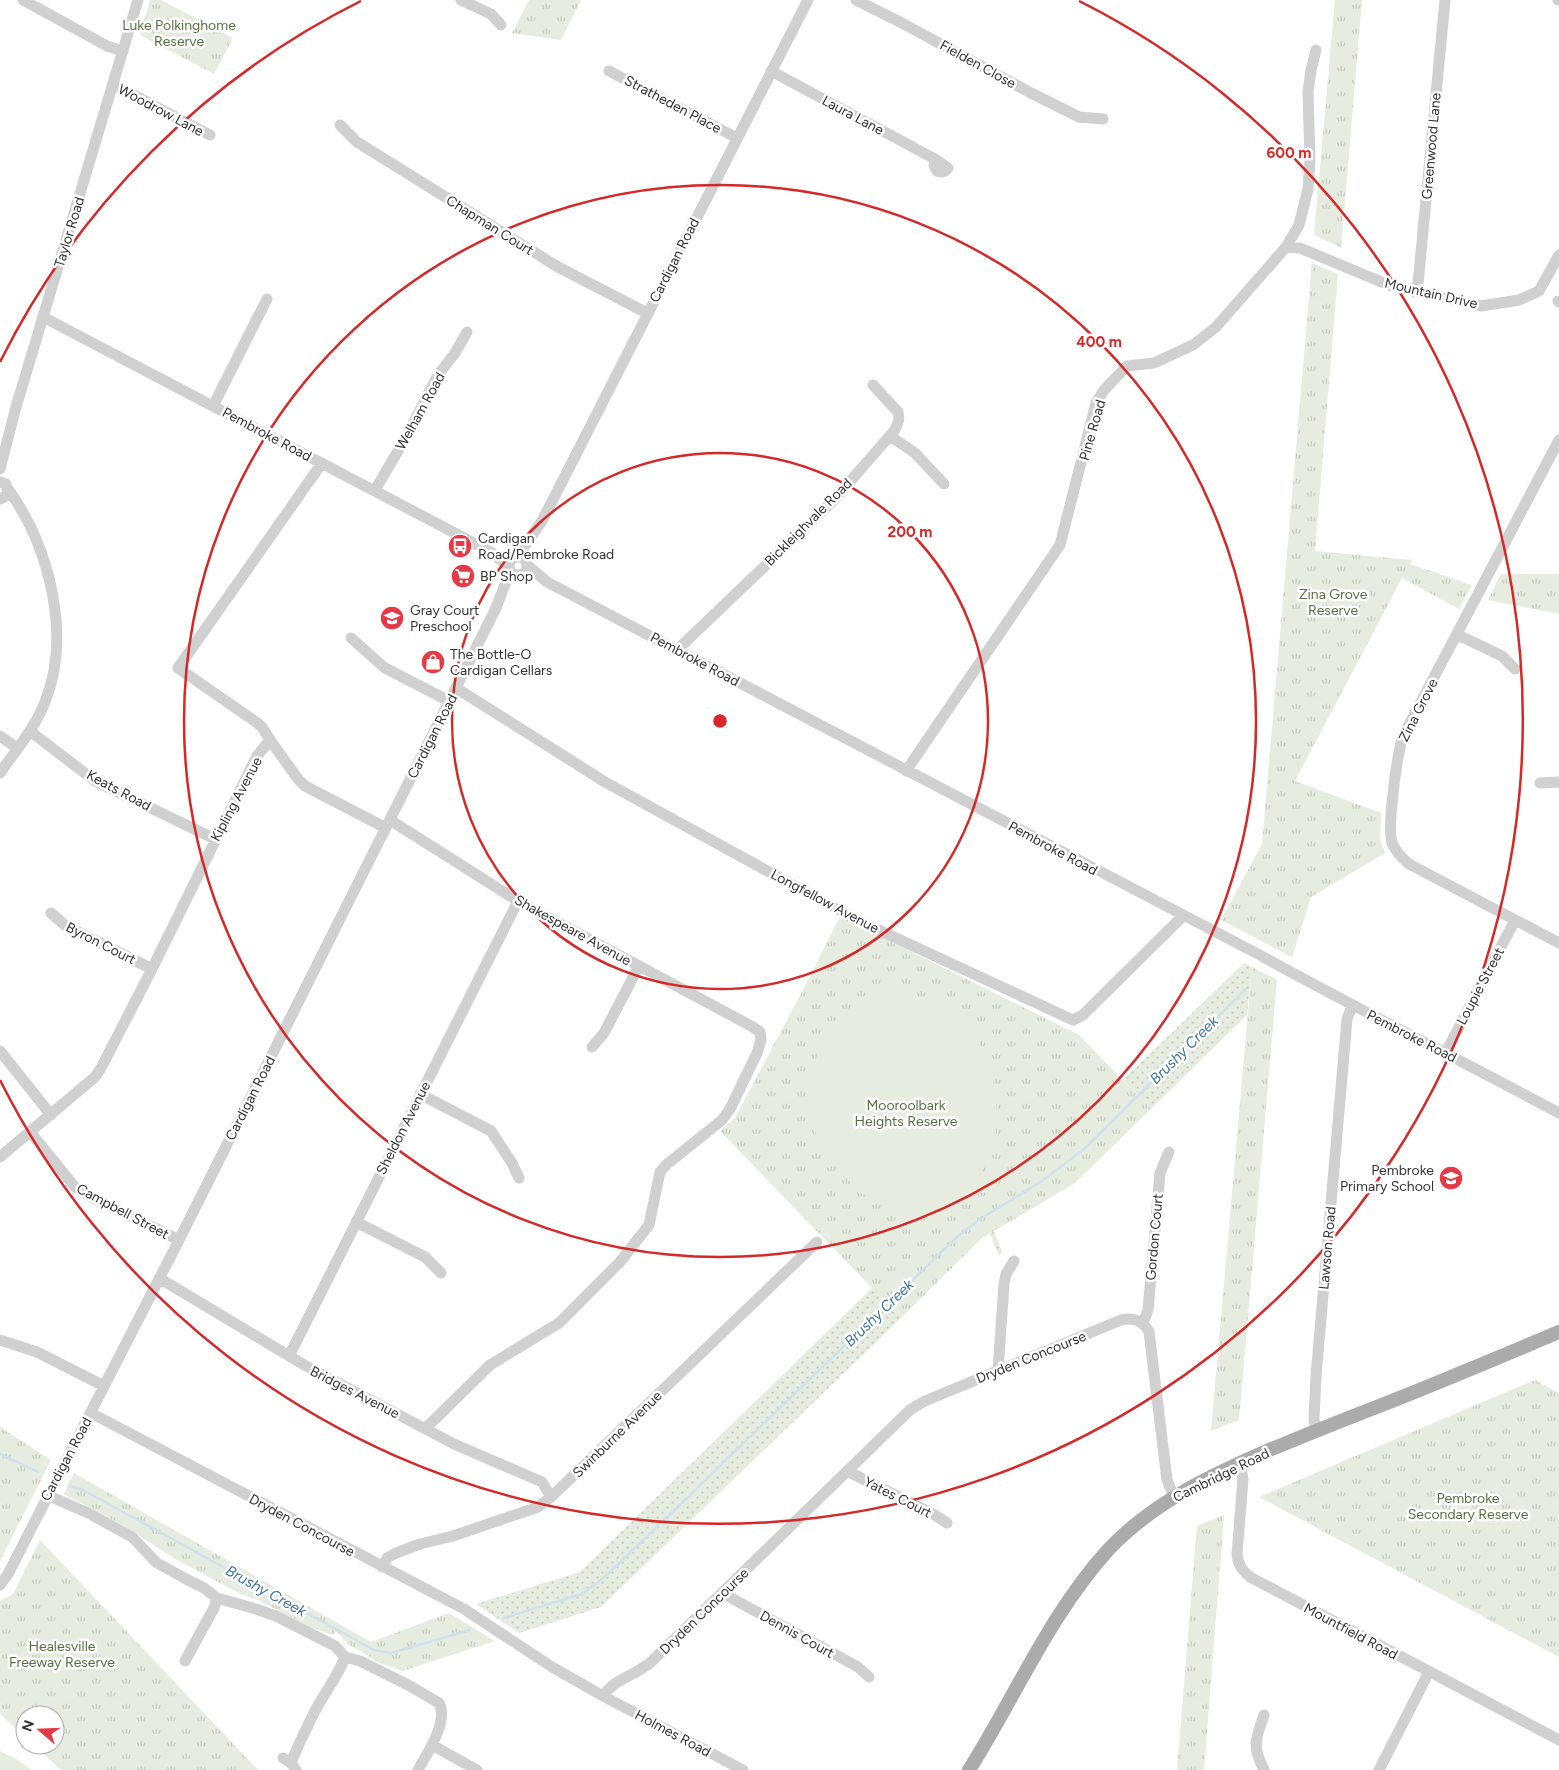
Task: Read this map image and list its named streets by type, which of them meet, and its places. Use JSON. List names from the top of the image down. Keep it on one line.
{"streets":{"main road":["Cambridge Road"],"street":["Fielden Close","Stratheden Place","Woodrow Lane","Laura Lane","Greenwood Lane","Chapman Court","Taylor Road","Cardigan Road","Mountain Drive","Welham Road","Pine Road","Pembroke Road","Bickleighvale Road","Zina Grove","Keats Road","Kipling Avenue","Longfellow Avenue","Shakespeare Avenue","Byron Court","Loupie Street","Sheldon Avenue","Campbell Street","Gordon Court","Lawson Road","Dryden Concourse","Bridges Avenue","Swinburne Avenue","Yates Court","Mountfield Road","Dennis Court","Holmes Road"]},"crossings":[["Stratheden Place","Cardigan Road"],["Woodrow Lane","Taylor Road"],["Laura Lane","Cardigan Road"],["Greenwood Lane","Mountain Drive"],["Chapman Court","Cardigan Road"],["Taylor Road","Pembroke Road"],["Taylor Road","Keats Road"],["Cardigan Road","Pembroke Road"],["Cardigan Road","Longfellow Avenue"],["Cardigan Road","Shakespeare Avenue"],["Cardigan Road","Campbell Street"],["Cardigan Road","Dryden Concourse"],["Cardigan Road","Bridges Avenue"],["Mountain Drive","Pine Road"],["Welham Road","Pembroke Road"],["Pine Road","Pembroke Road"],["Pembroke Road","Bickleighvale Road"],["Pembroke Road","Longfellow Avenue"],["Pembroke Road","Loupie Street"],["Pembroke Road","Lawson Road"],["Zina Grove","Loupie Street"],["Keats Road","Kipling Avenue"],["Kipling Avenue","Shakespeare Avenue"],["Kipling Avenue","Byron Court"],["Kipling Avenue","Campbell Street"],["Shakespeare Avenue","Sheldon Avenue"],["Shakespeare Avenue","Bridges Avenue"],["Sheldon Avenue","Bridges Avenue"],["Gordon Court","Dryden Concourse"],["Lawson Road","Cambridge Road"],["Dryden Concourse","Swinburne Avenue"],["Dryden Concourse","Yates Court"],["Dryden Concourse","Dennis Court"],["Dryden Concourse","Holmes Road"],["Bridges Avenue","Swinburne Avenue"],["Cambridge Road","Mountfield Road"]],"water":["Brushy Creek"],"parks":["Luke Polkinghome Reserve","Zina Grove Reserve","Mooroolbark Heights Reserve","Pembroke Secondary Reserve","Healesville Freeway Reserve"],"places":{"bus stop":["Cardigan Road/Pembroke Road"],"supermarket":["BP Shop"],"school or university":["Gray Court Preschool","Pembroke Primary School"],"shop":["The Bottle-O Cardigan Cellars"]},"north":"left","rings":["600 m","400 m","200 m"]}
